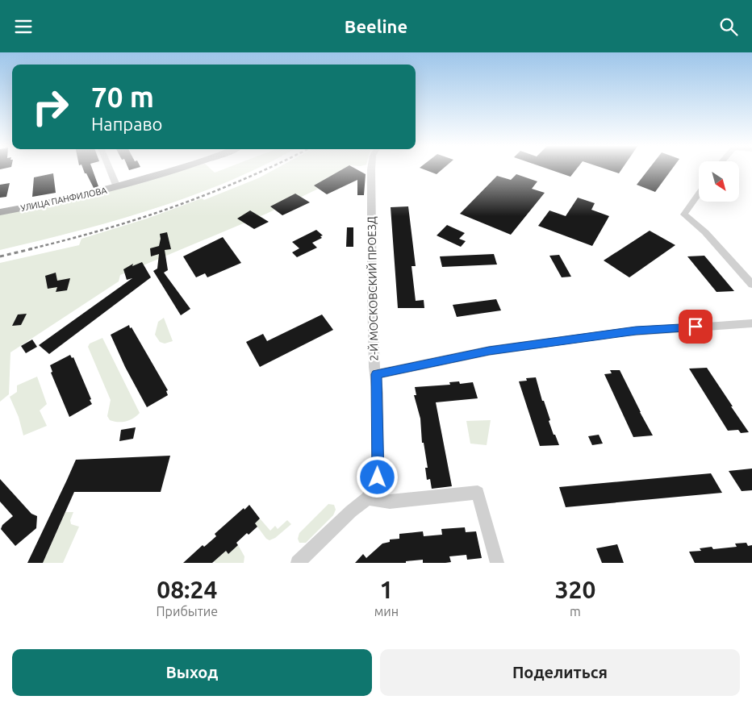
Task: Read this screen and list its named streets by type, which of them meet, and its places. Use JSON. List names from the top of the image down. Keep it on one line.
{"streets":{"main road":["УЛИЦА ПАНФИЛОВА"],"street":["2-Й МОСКОВСКИЙ ПРОЕЗД"]},"north":"bottom right","page":{"header":"Beeline","turn":["70 m","Направо"],"eta":["08:24","Прибытие","1","мин","320","m"],"buttons":["Выход","Поделиться"]}}
